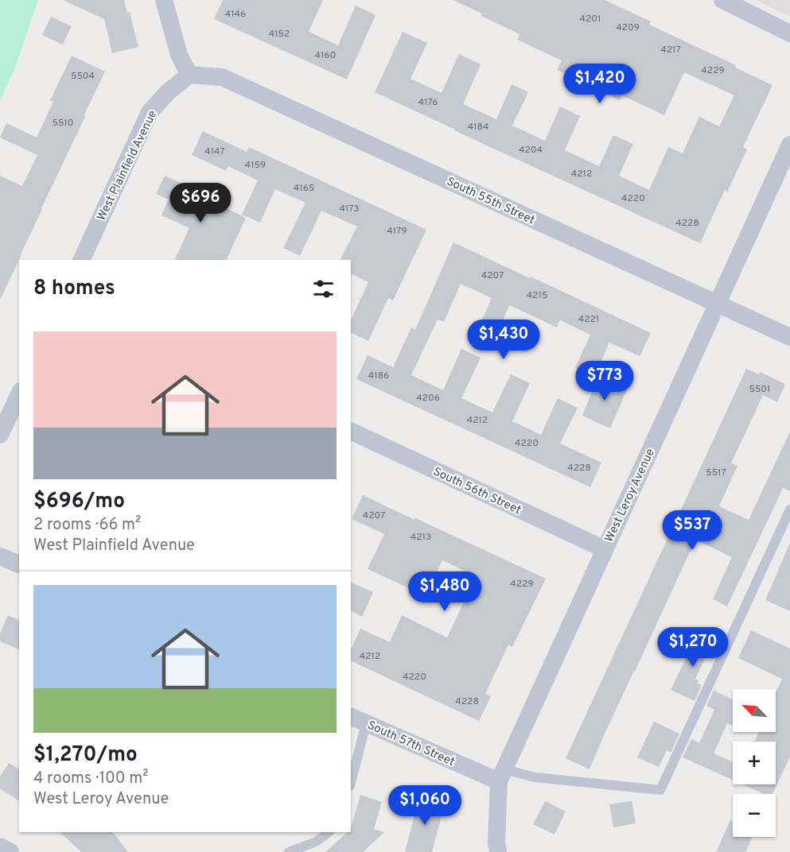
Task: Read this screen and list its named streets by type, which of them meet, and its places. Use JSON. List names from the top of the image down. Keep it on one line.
{"streets":{"street":["West Plainfield Avenue","South 55th Street","South 56th Street","West Leroy Avenue","South 57th Street"]},"crossings":[["West Plainfield Avenue","South 55th Street"],["South 55th Street","West Leroy Avenue"],["South 56th Street","West Leroy Avenue"],["West Leroy Avenue","South 57th Street"]],"house_numbers":["4146","4201","4209","4152","4217","4160","4229","5504","4176","5510","4184","4204","4147","4159","4212","4165","4220","4173","4228","4179","4207","4215","4221","4186","5501","4206","4212","4220","4228","5517","4207","4213","4229","4212","4220","4228"],"north":"top left","page":{"price":["$1,420","$696","$1,430","$773","$537","$1,480","$1,270","$1,060"],"heading":"8 homes","list":[{"name":"$696/mo","note":"2 rooms · 66 m² · West Plainfield Avenue"},{"name":"$1,270/mo","note":"4 rooms · 100 m² · West Leroy Avenue"}],"map_buttons":["+","−"]}}
